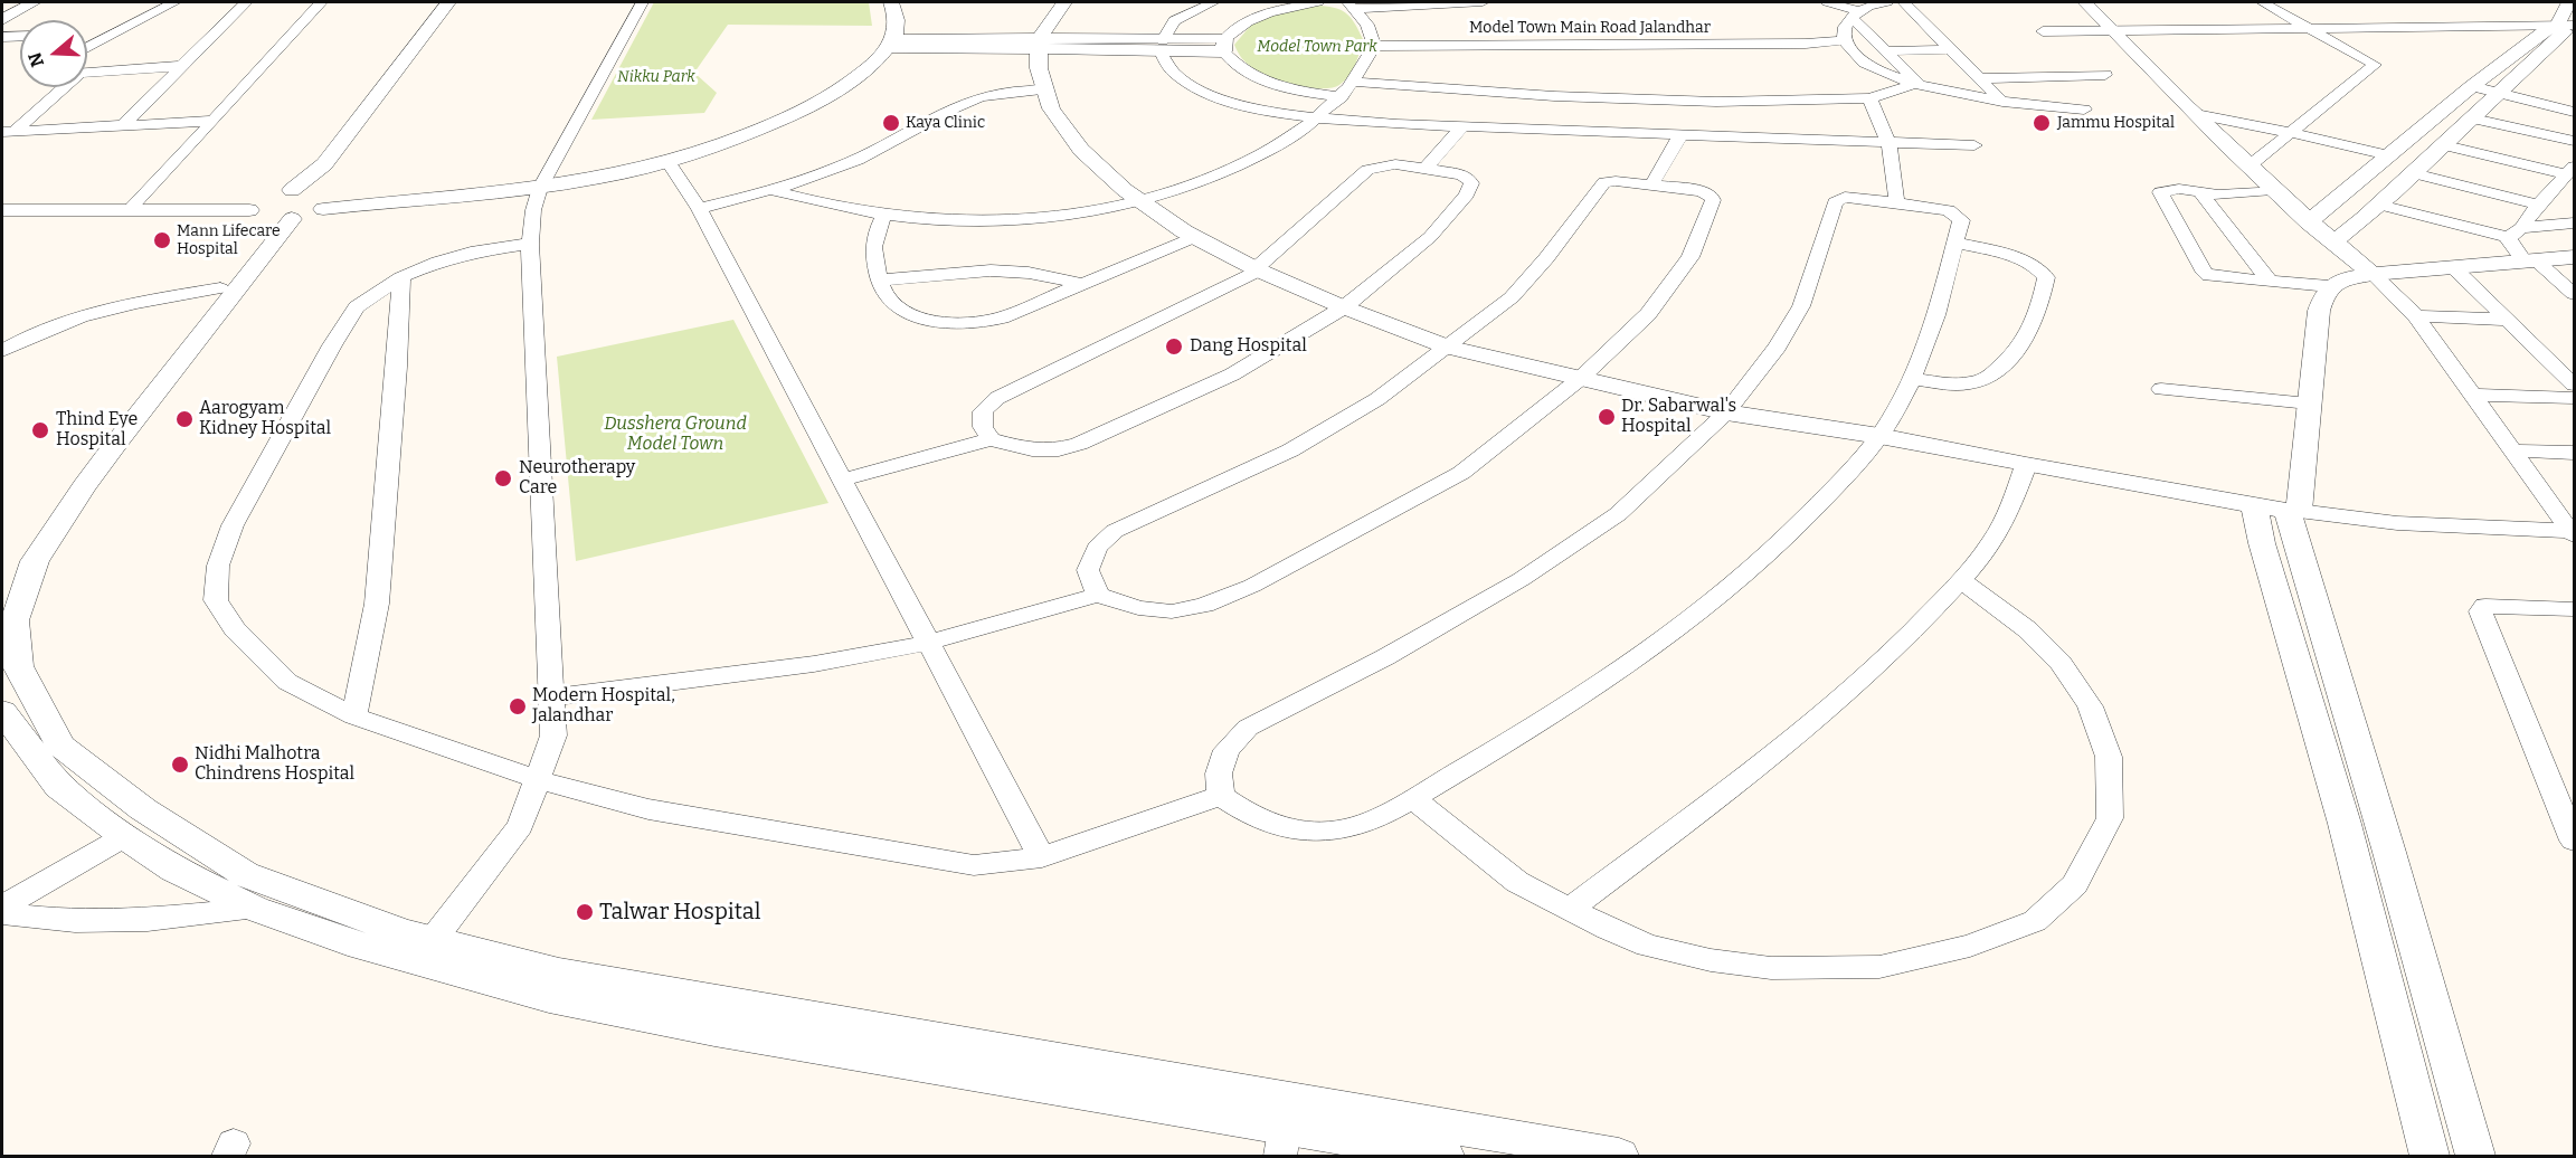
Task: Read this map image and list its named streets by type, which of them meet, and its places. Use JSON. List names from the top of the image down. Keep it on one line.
{"streets":{"street":["Model Town Main Road Jalandhar"]},"parks":["Model Town Park","Nikku Park","Dusshera Ground Model Town"],"places":["Kaya Clinic","Jammu Hospital","Mann Lifecare Hospital","Dang Hospital","Dr. Sabarwal's Hospital","Aarogyam Kidney Hospital","Thind Eye Hospital","Neurotherapy Care","Modern Hospital, Jalandhar","Nidhi Malhotra Chindrens Hospital","Talwar Hospital"],"north":"left"}
